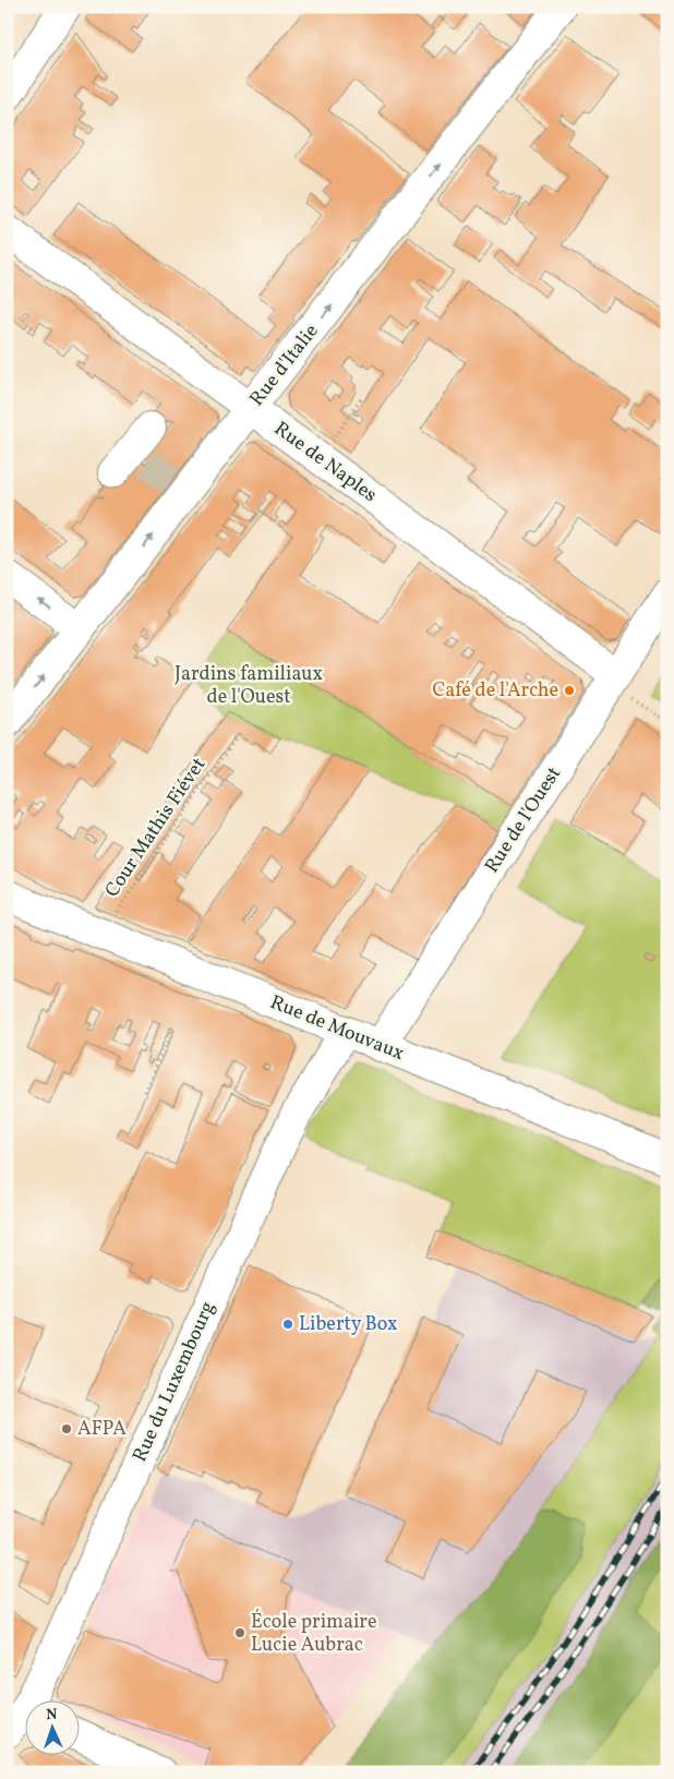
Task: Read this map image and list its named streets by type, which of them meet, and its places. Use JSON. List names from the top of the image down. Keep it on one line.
{"streets":{"street":["Rue d'Italie","Rue de Naples","Rue de l'Ouest","Rue de Mouvaux","Rue du Luxembourg"],"path":["Cour Mathis Fiévet"]},"crossings":[["Rue d'Italie","Rue de Naples"],["Rue de Naples","Rue de l'Ouest"],["Rue de l'Ouest","Rue de Mouvaux"],["Cour Mathis Fiévet","Rue de Mouvaux"],["Rue de Mouvaux","Rue du Luxembourg"]],"one_way":["Rue d'Italie"],"parks":["Jardins familiaux de l'Ouest"],"places":["Café de l'Arche","Liberty Box","AFPA","École primaire Lucie Aubrac"],"north":"top"}
